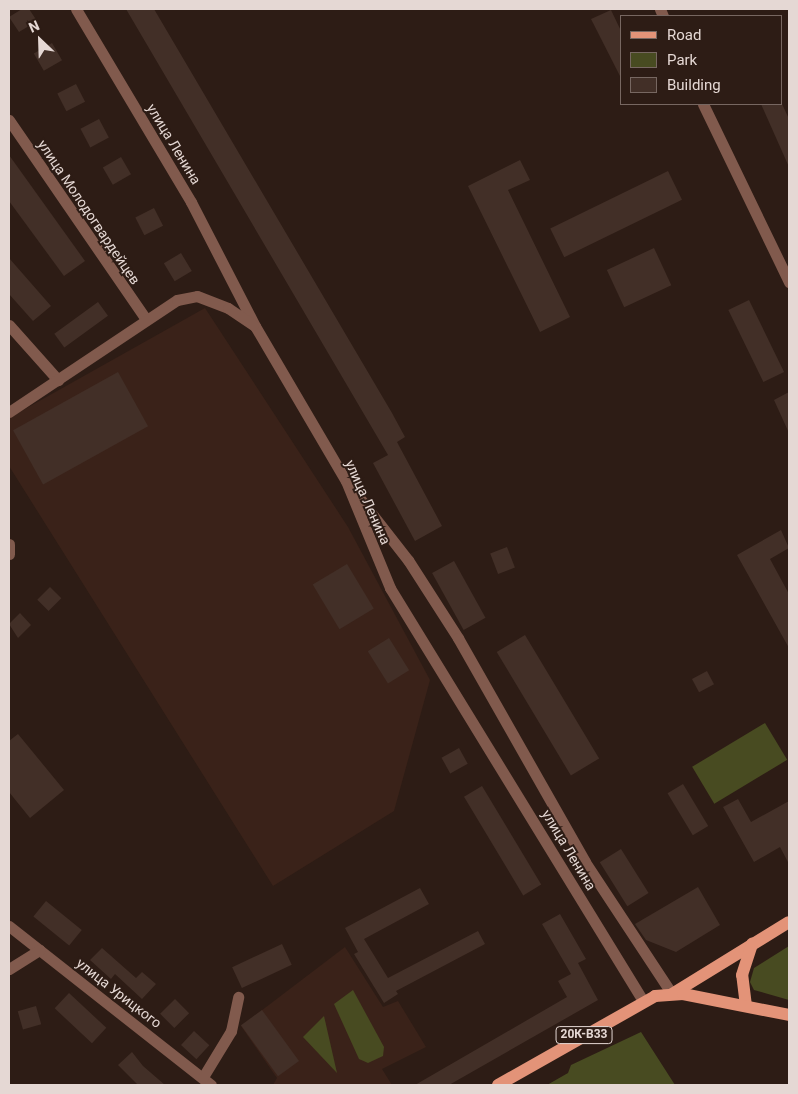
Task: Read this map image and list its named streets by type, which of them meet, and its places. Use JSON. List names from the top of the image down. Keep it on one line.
{"streets":{"main road":["20К-В33"],"street":["улица Ленина","улица Молодогвардейцев","улица Урицкого"]},"crossings":[["улица Ленина","20К-В33"]],"legend":["Road","Park","Building"],"north":"top left"}
